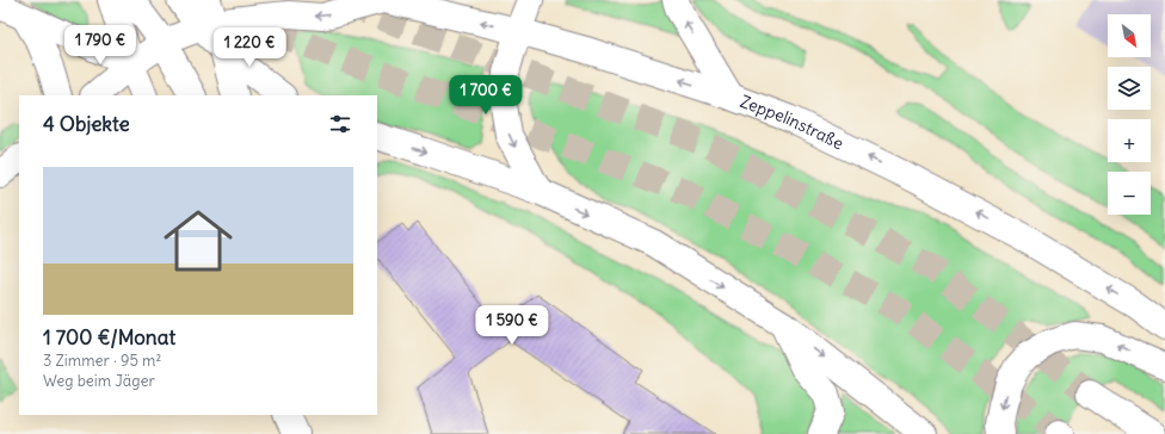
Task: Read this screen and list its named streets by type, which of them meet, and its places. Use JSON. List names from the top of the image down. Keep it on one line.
{"streets":{"main road":["Zeppelinstraße"]},"north":"bottom right","page":{"map_buttons":["+","−"],"price":["1 790 €","1 220 €","1 700 €","1 590 €"],"heading":"4 Objekte","list":[{"name":"1 700 €/Monat","note":"3 Zimmer · 95 m² · Weg beim Jäger"}]}}
